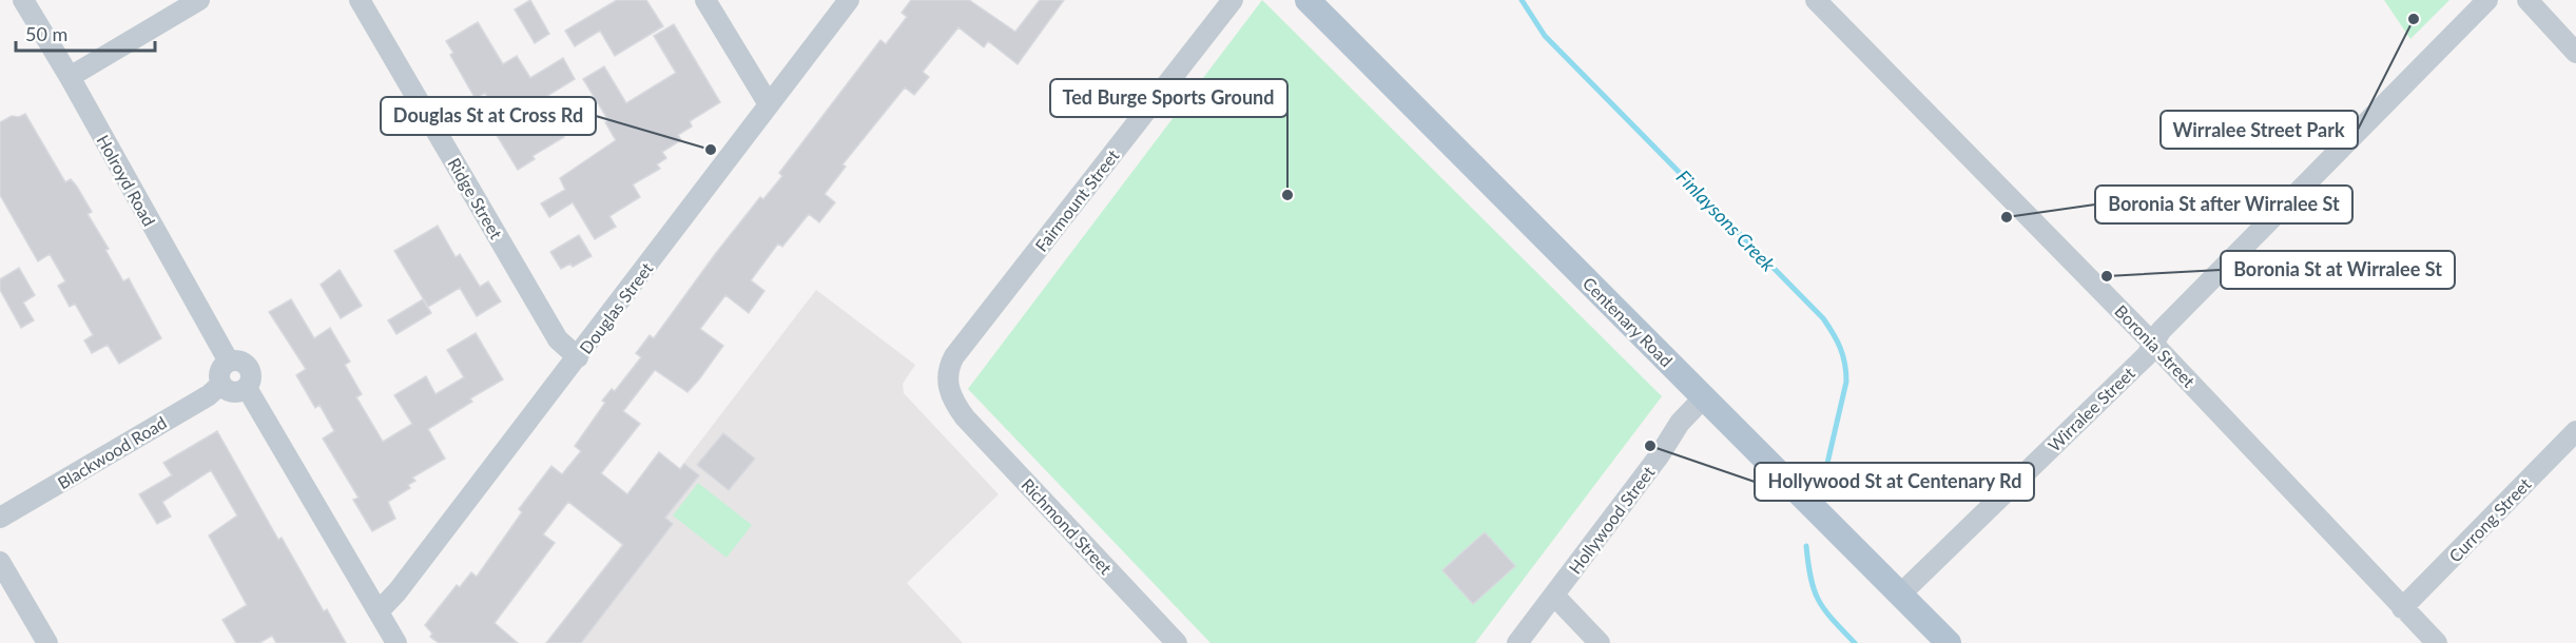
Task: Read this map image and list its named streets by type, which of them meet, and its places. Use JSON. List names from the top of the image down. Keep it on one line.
{"streets":{"main road":["Centenary Road"],"street":["Holroyd Road","Ridge Street","Fairmount Street","Douglas Street","Boronia Street","Wirralee Street","Blackwood Road","Hollywood Street","Currong Street","Richmond Street"]},"crossings":[["Holroyd Road","Blackwood Road"],["Ridge Street","Douglas Street"],["Fairmount Street","Richmond Street"],["Centenary Road","Wirralee Street"],["Centenary Road","Hollywood Street"],["Boronia Street","Wirralee Street"],["Boronia Street","Currong Street"]],"water":["Finlaysons Creek"],"places":["Wirralee Street Park","Douglas St at Cross Rd","Ted Burge Sports Ground","Boronia St after Wirralee St","Boronia St at Wirralee St","Hollywood St at Centenary Rd"],"scale_bar":"50 m"}
